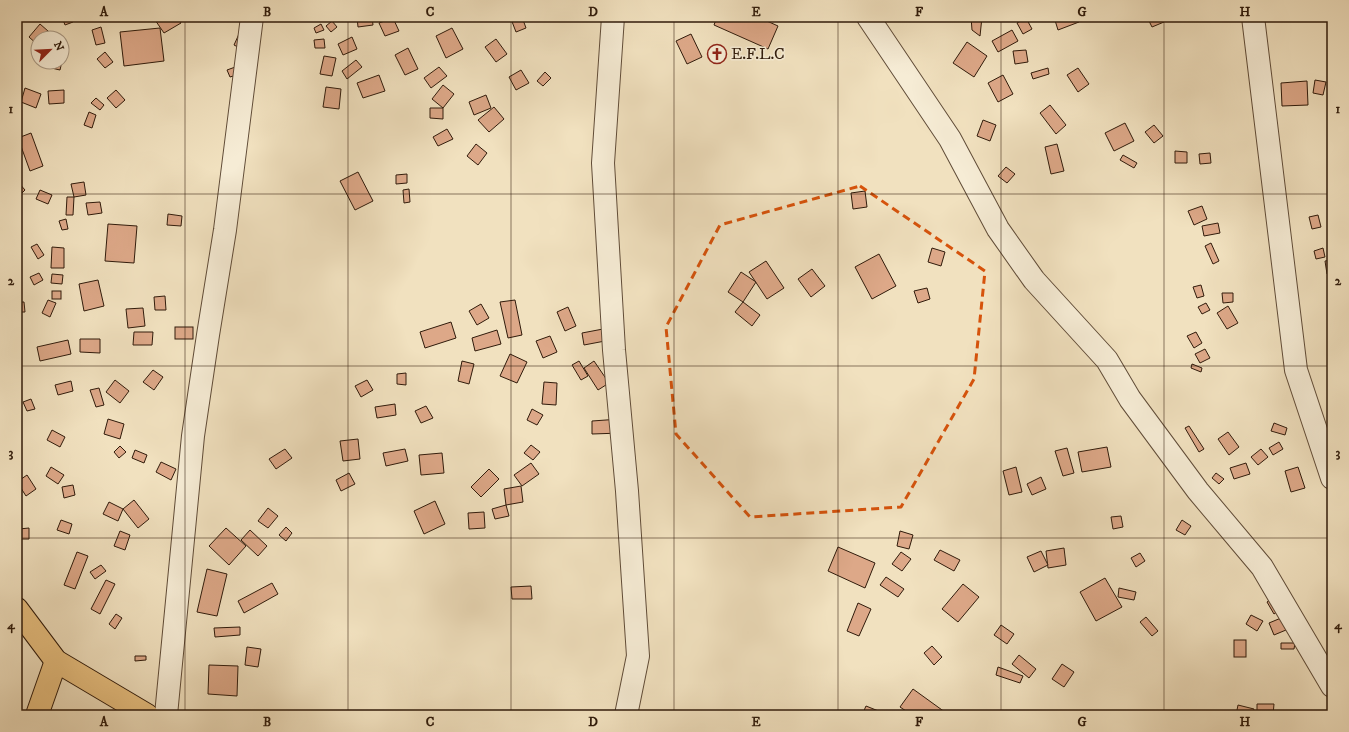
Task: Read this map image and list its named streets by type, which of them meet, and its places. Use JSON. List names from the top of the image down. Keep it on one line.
{"places":{"church":["E.F.L.C"]},"north":"top right","grid":{"columns":["A","B","C","D","E","F","G","H"],"rows":["1","2","3","4"]}}
